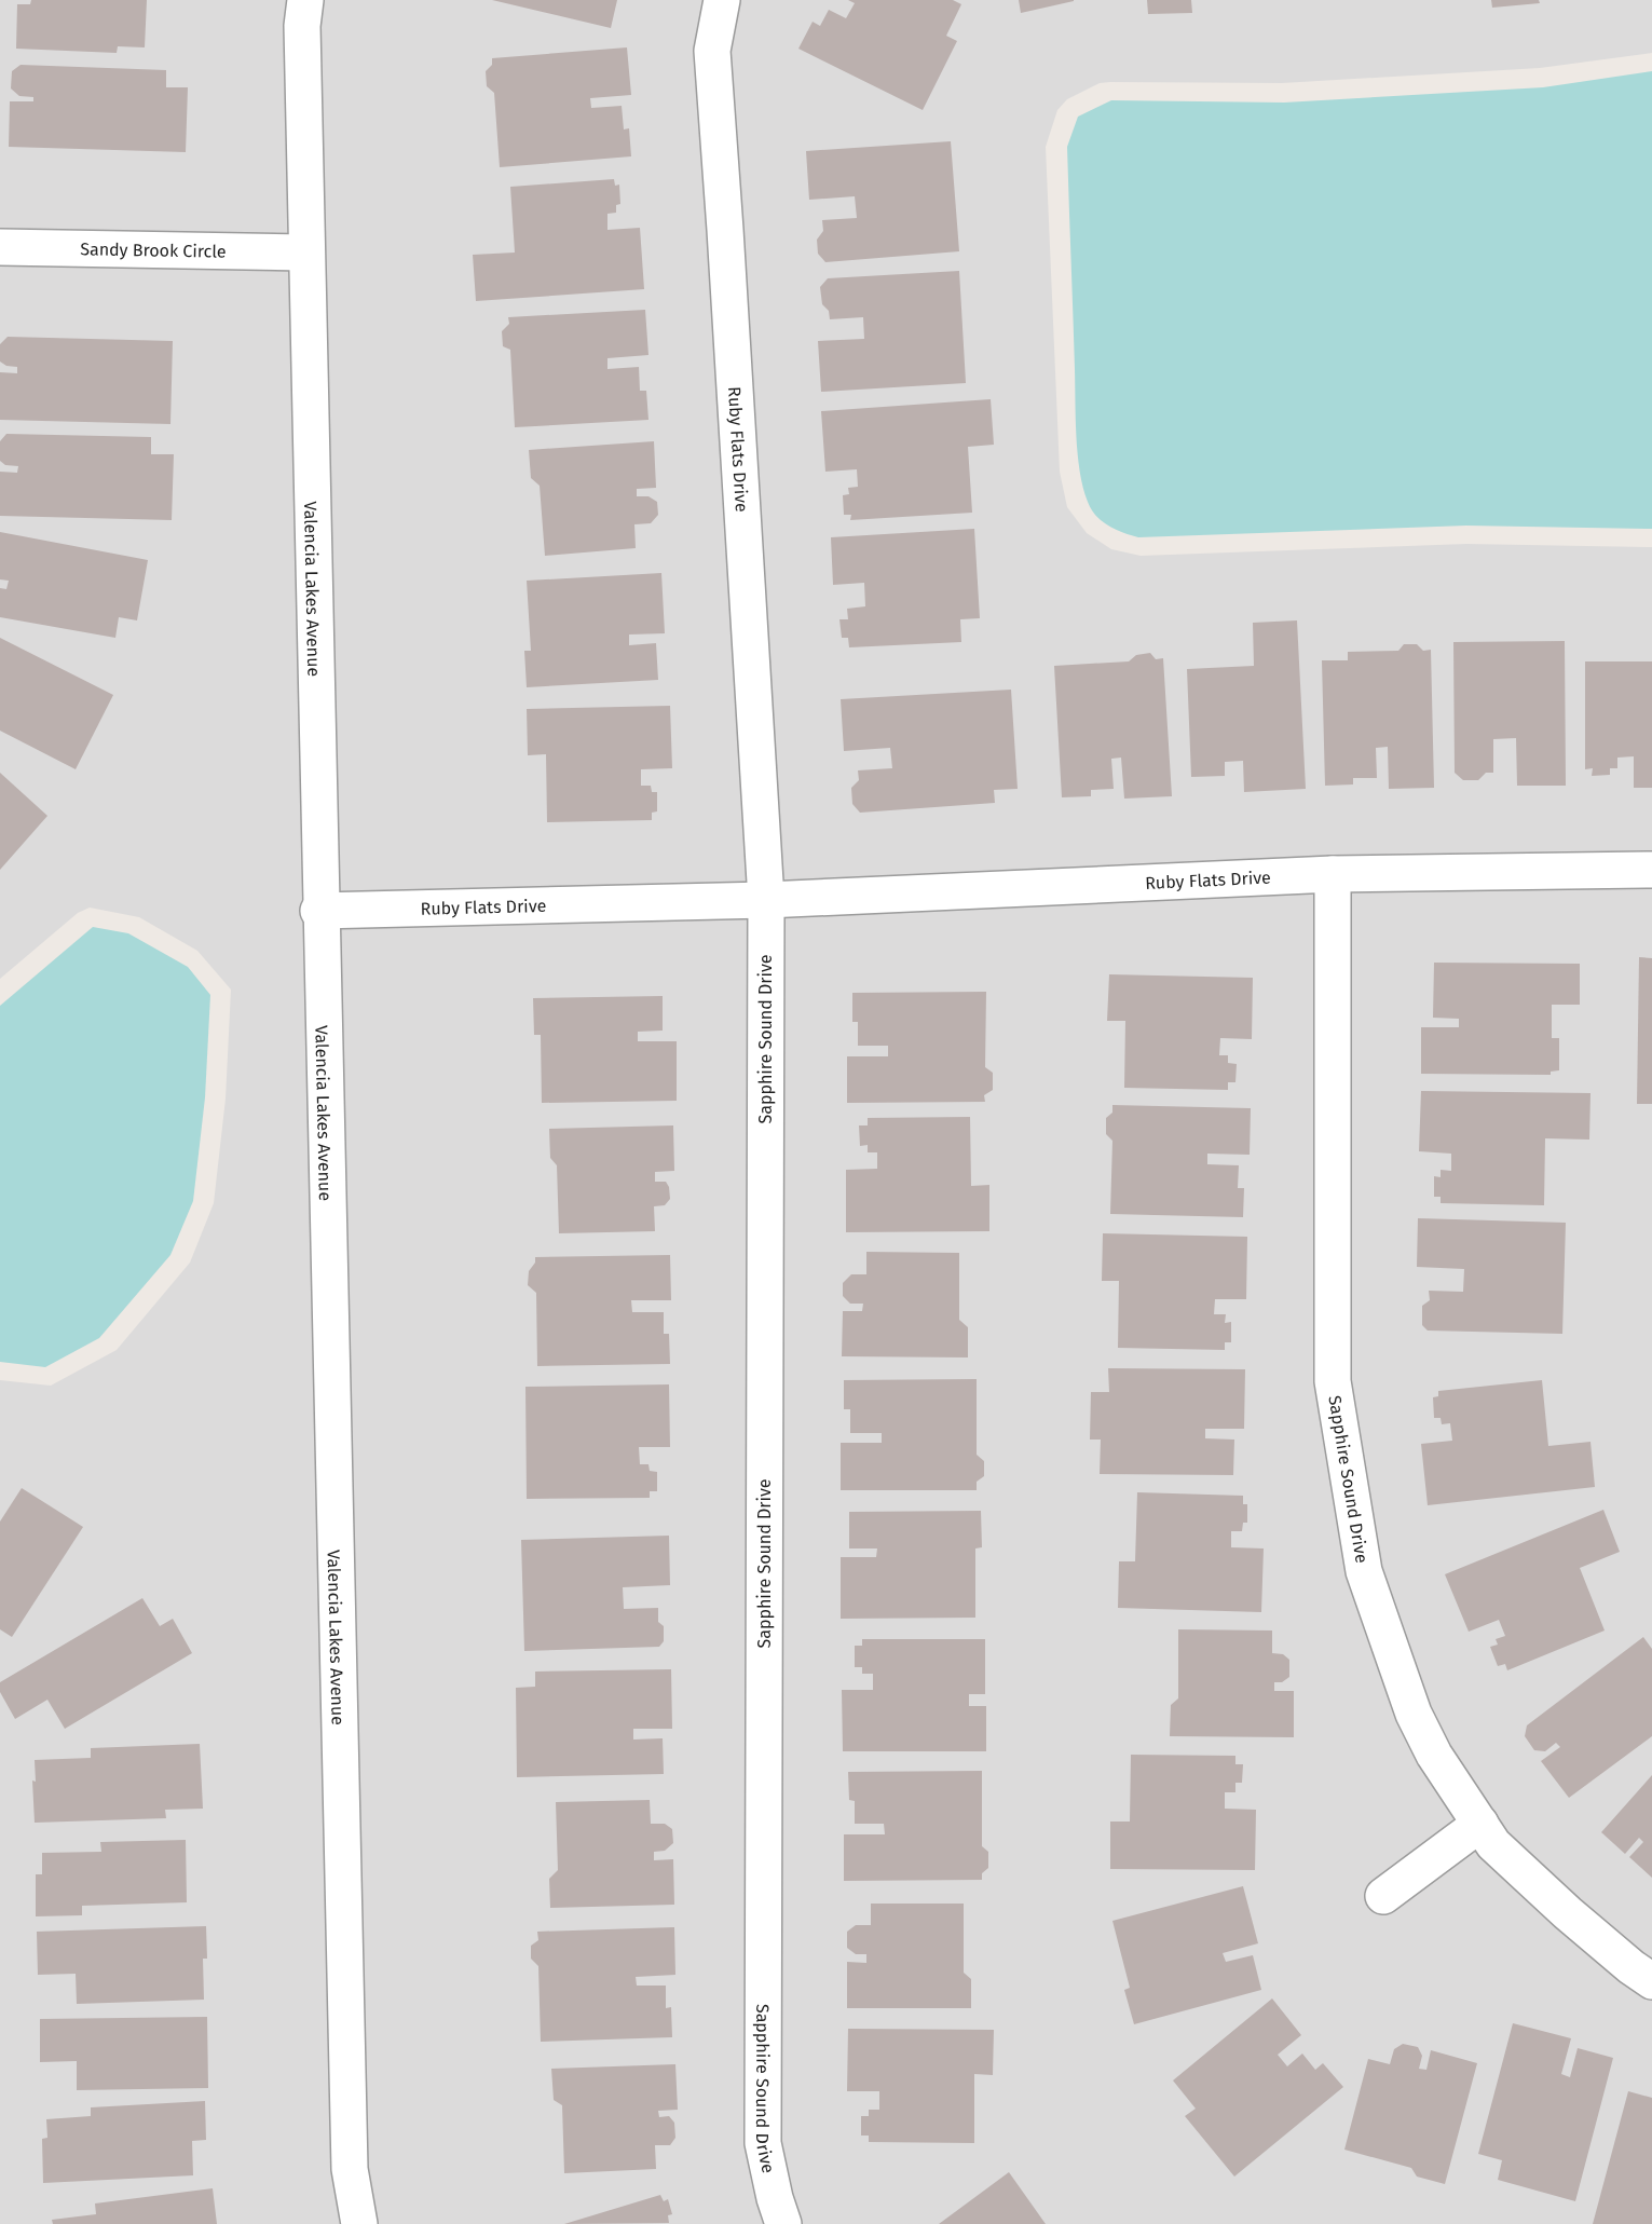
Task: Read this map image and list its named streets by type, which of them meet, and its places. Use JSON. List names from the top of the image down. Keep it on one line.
{"streets":{"street":["Sandy Brook Circle","Ruby Flats Drive","Valencia Lakes Avenue","Sapphire Sound Drive"]},"crossings":[["Sandy Brook Circle","Valencia Lakes Avenue"],["Ruby Flats Drive","Valencia Lakes Avenue"],["Ruby Flats Drive","Sapphire Sound Drive"]]}
